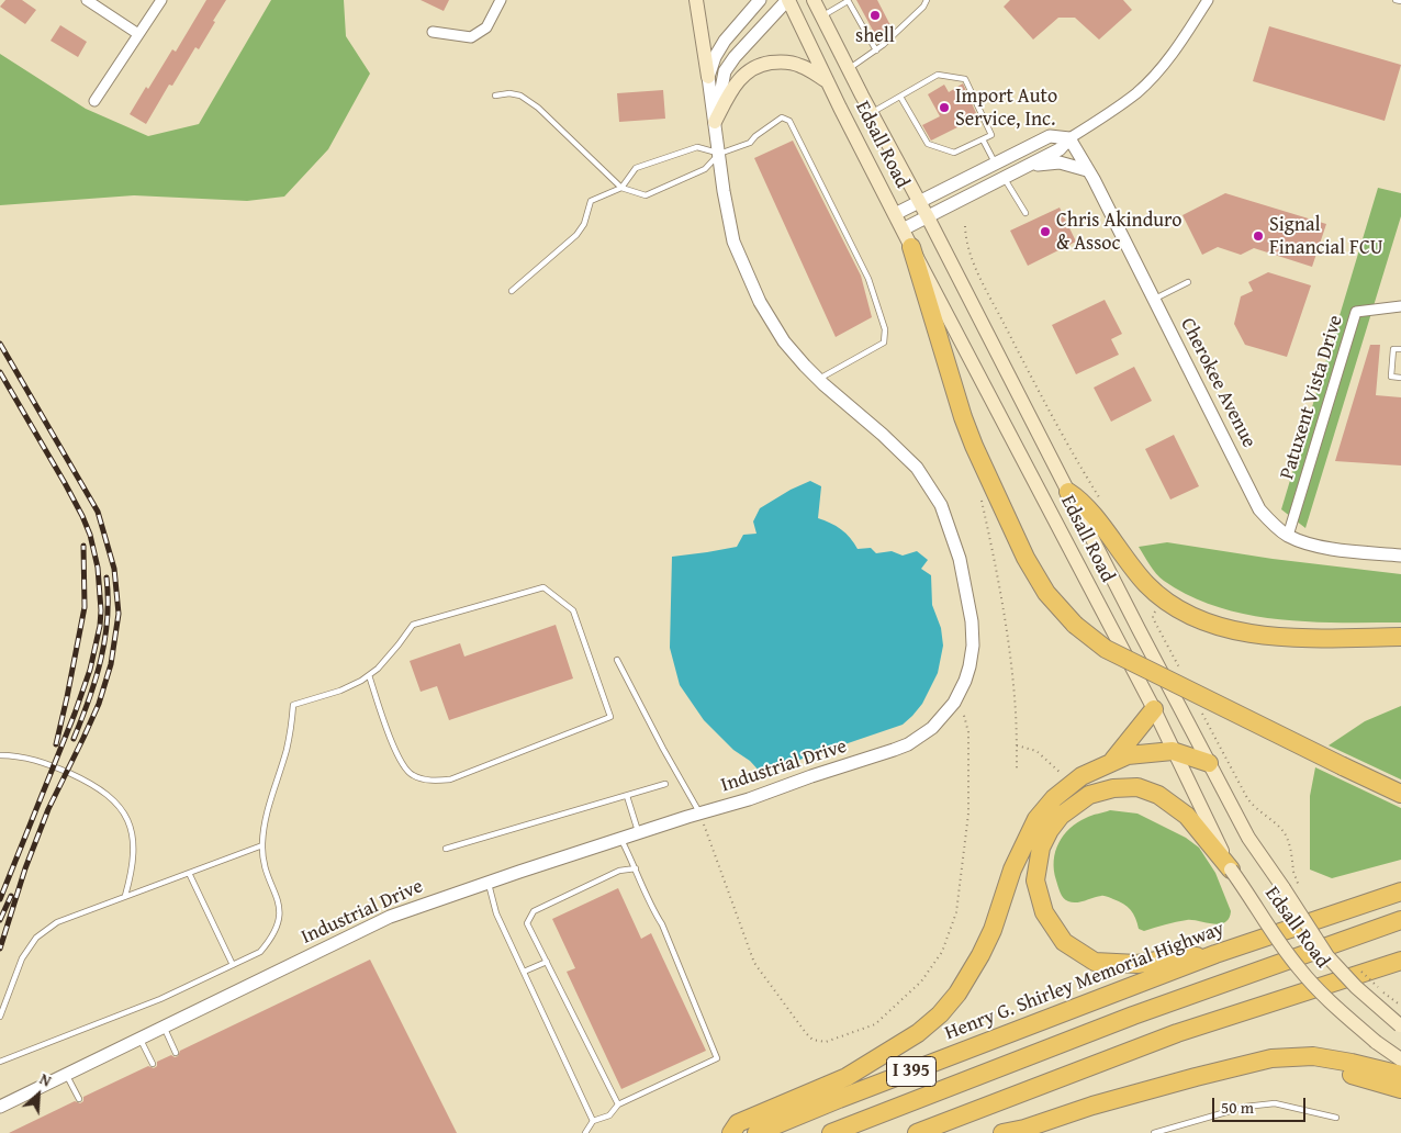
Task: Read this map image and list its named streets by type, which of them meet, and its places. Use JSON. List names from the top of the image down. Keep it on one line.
{"streets":{"highway":["Henry G. Shirley Memorial Highway","I 395"],"main road":["Edsall Road"],"street":["Cherokee Avenue","Patuxent Vista Drive","Industrial Drive"]},"crossings":[["Edsall Road","Industrial Drive"],["Cherokee Avenue","Patuxent Vista Drive"]],"places":["shell","Import Auto Service, Inc.","Chris Akinduro & Assoc","Signal Financial FCU"],"scale_bar":"50 m","north":"top right"}
